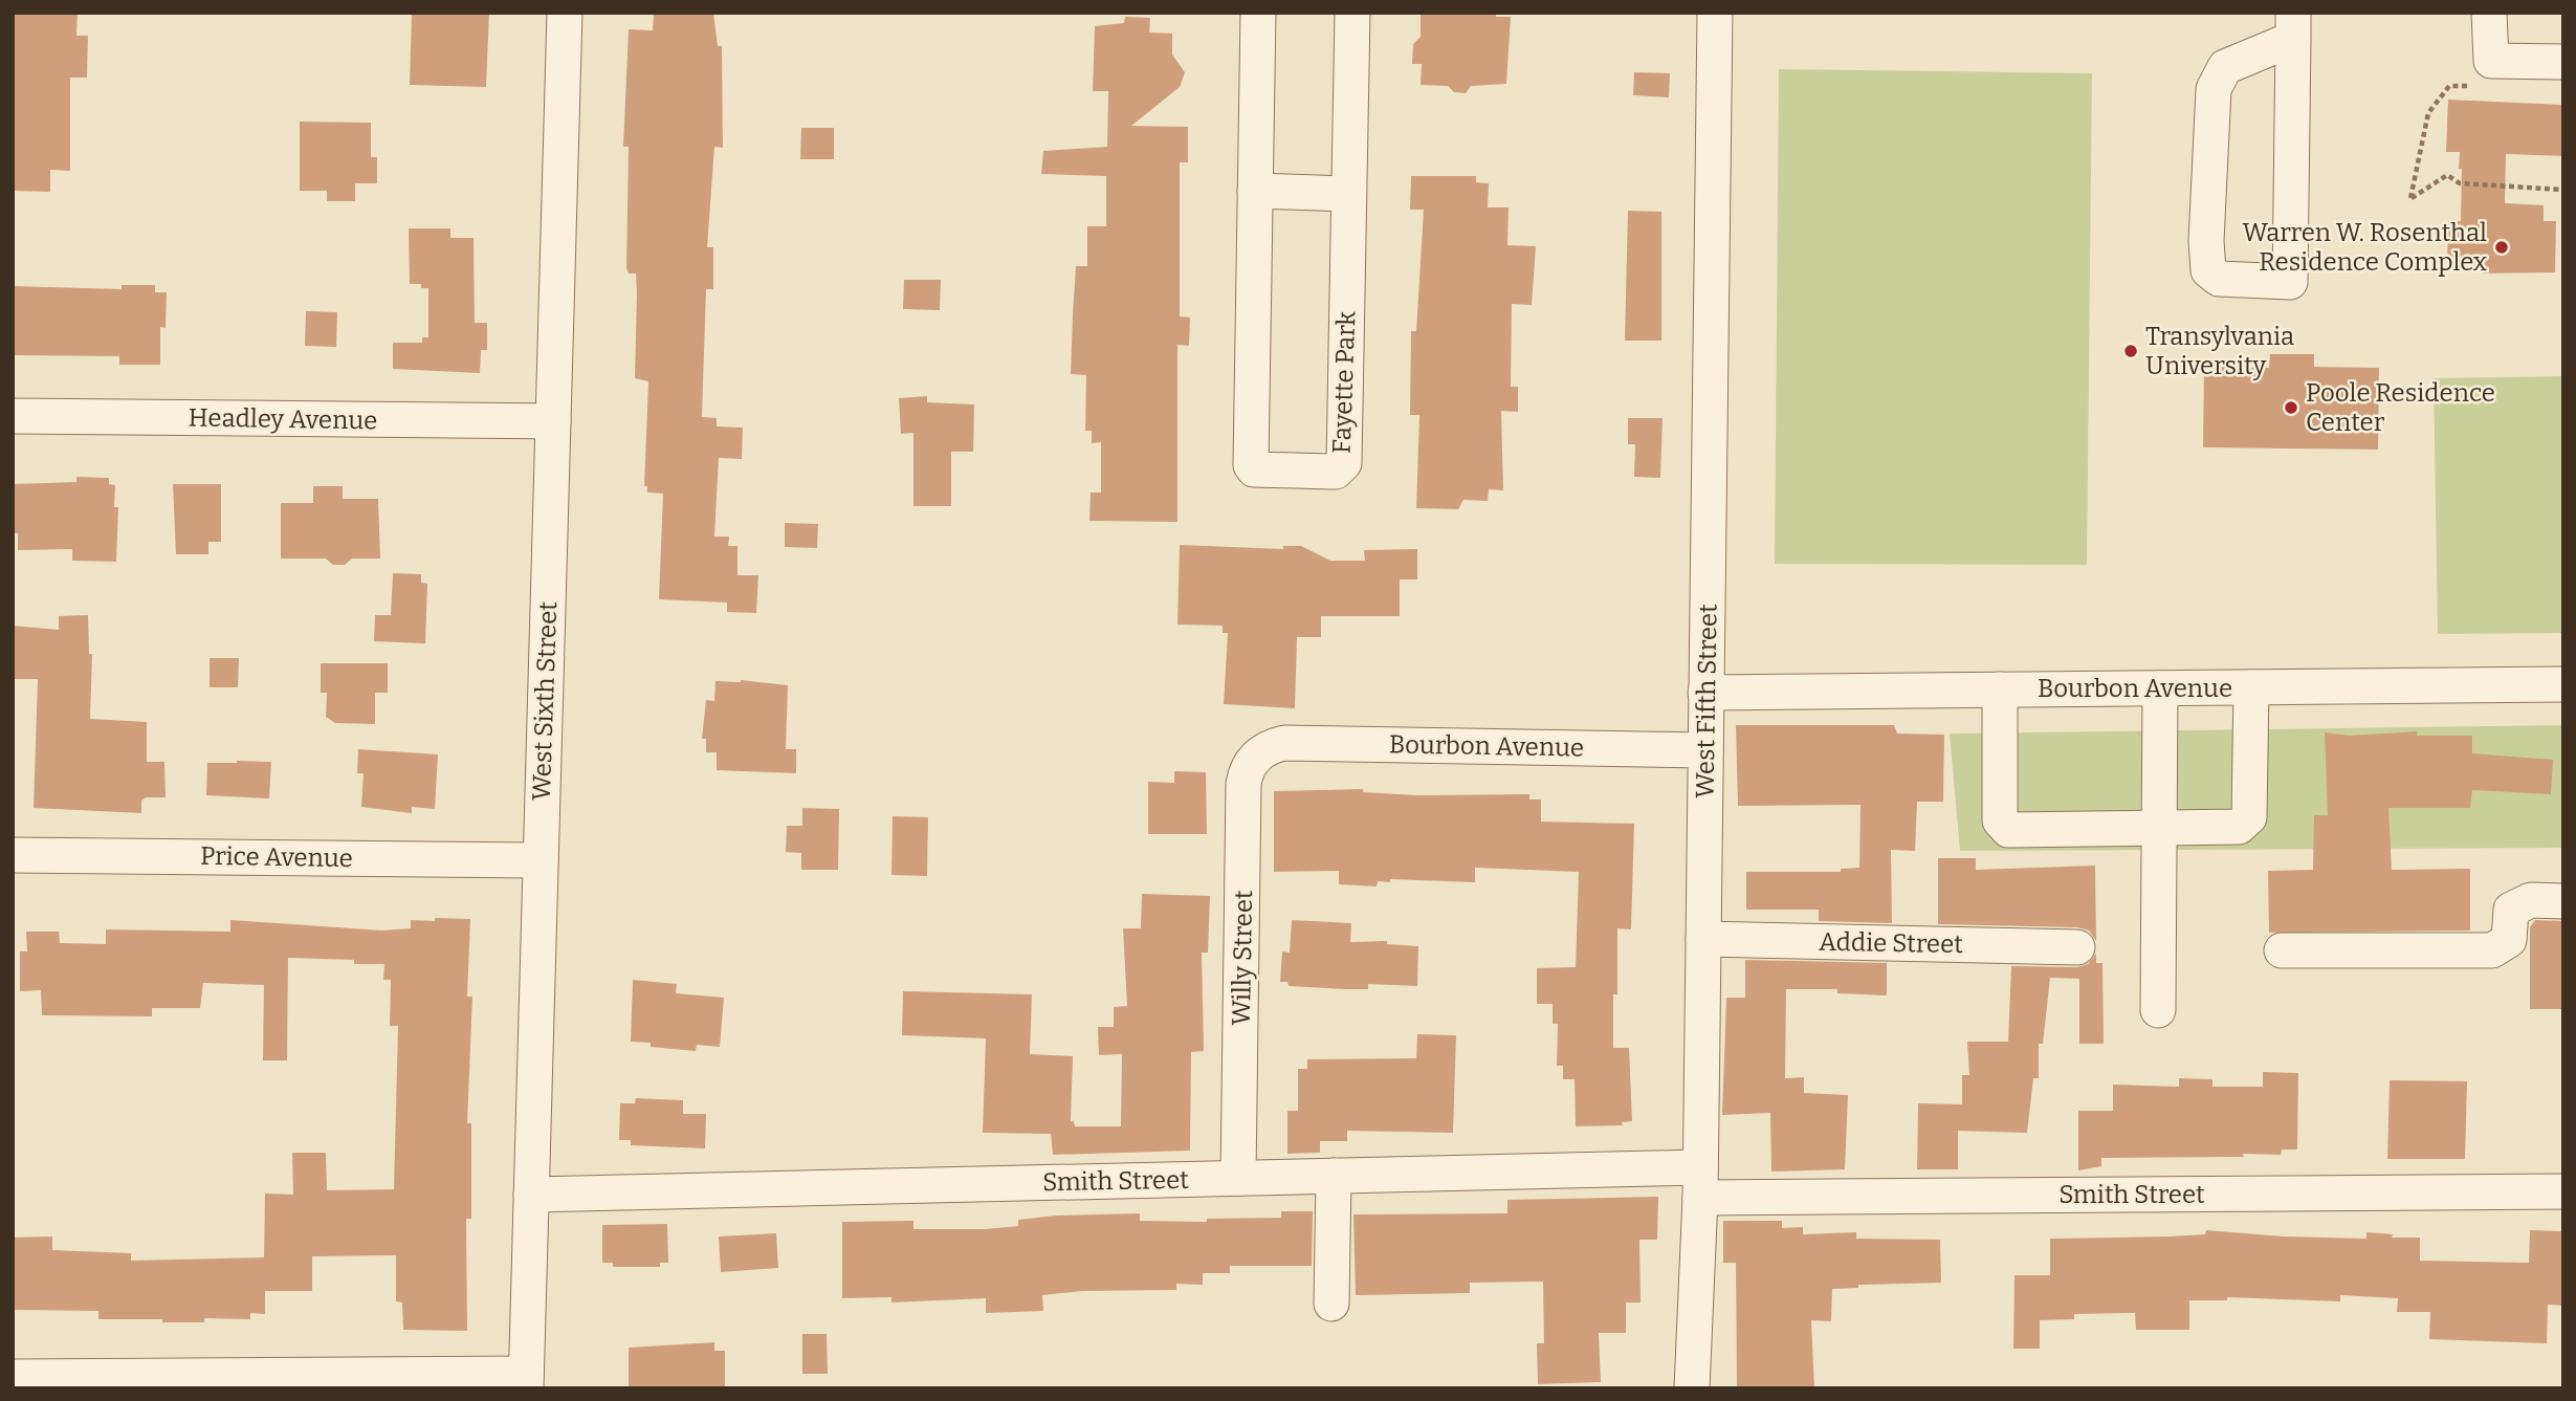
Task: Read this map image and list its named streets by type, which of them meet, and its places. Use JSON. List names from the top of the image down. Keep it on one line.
{"streets":{"street":["Fayette Park","Headley Avenue","Bourbon Avenue","West Sixth Street","West Fifth Street","Price Avenue","Addie Street","Willy Street","Smith Street"]},"crossings":[["Headley Avenue","West Sixth Street"],["Bourbon Avenue","West Fifth Street"],["Bourbon Avenue","Willy Street"],["West Sixth Street","Price Avenue"],["West Sixth Street","Smith Street"],["West Fifth Street","Addie Street"],["West Fifth Street","Smith Street"],["Willy Street","Smith Street"]],"places":["Warren W. Rosenthal Residence Complex","Transylvania University","Poole Residence Center"]}
